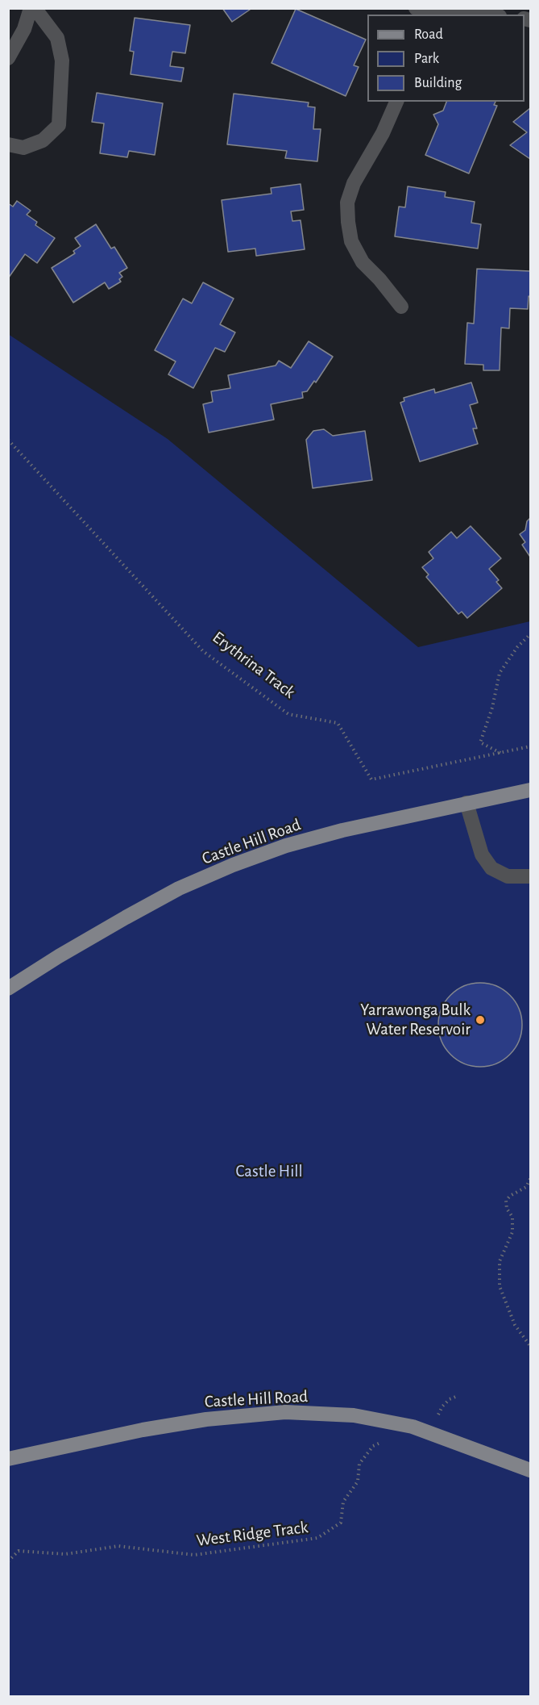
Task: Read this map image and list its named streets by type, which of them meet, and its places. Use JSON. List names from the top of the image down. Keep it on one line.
{"streets":{"main road":["Castle Hill Road"],"path":["Erythrina Track","West Ridge Track"]},"crossings":[["Castle Hill Road","West Ridge Track"]],"parks":["Castle Hill"],"places":["Yarrawonga Bulk Water Reservoir"],"legend":["Road","Park","Building"]}
